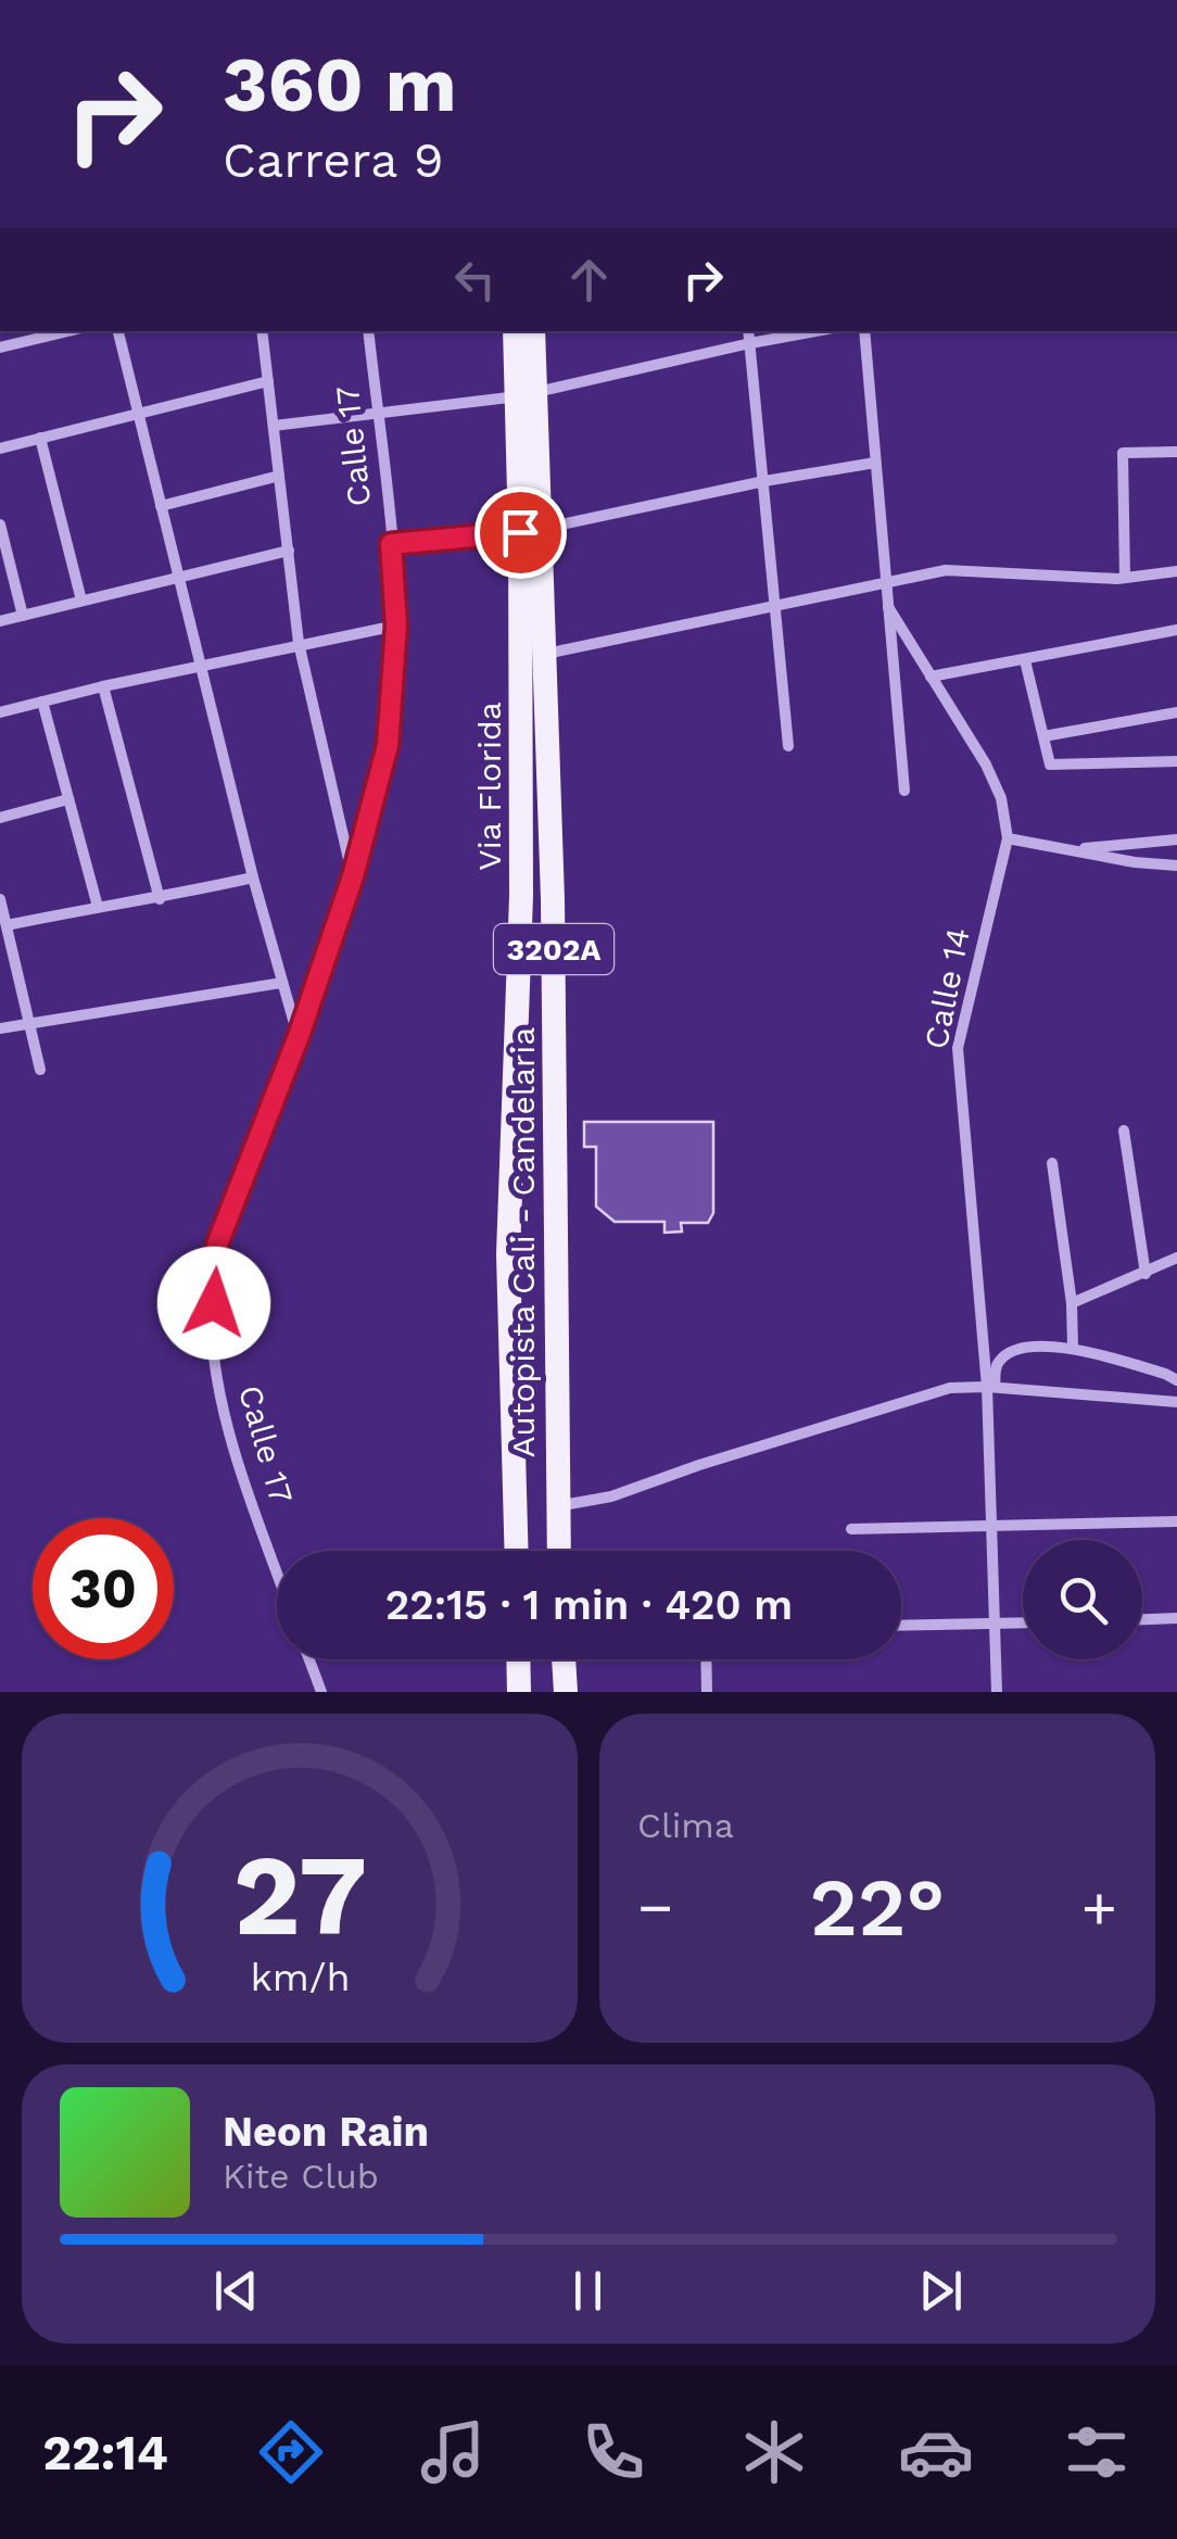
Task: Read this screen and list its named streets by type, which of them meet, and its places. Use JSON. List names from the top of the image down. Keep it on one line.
{"streets":{"main road":["Via Florida","3202A","Autopista Cali - Candelaria"],"street":["Calle 17","Calle 14"]},"crossings":[["Via Florida","Autopista Cali - Candelaria"],["3202A","Autopista Cali - Candelaria"]],"page":{"turn":["360 m","Carrera 9"],"limit":"30","trip":"22:15 · 1 min · 420 m","tile":"Clima","heat":["−","22°","+"],"song":["Neon Rain","Kite Club"],"tabs":"22:14","gauge":["27","km/h"]}}
